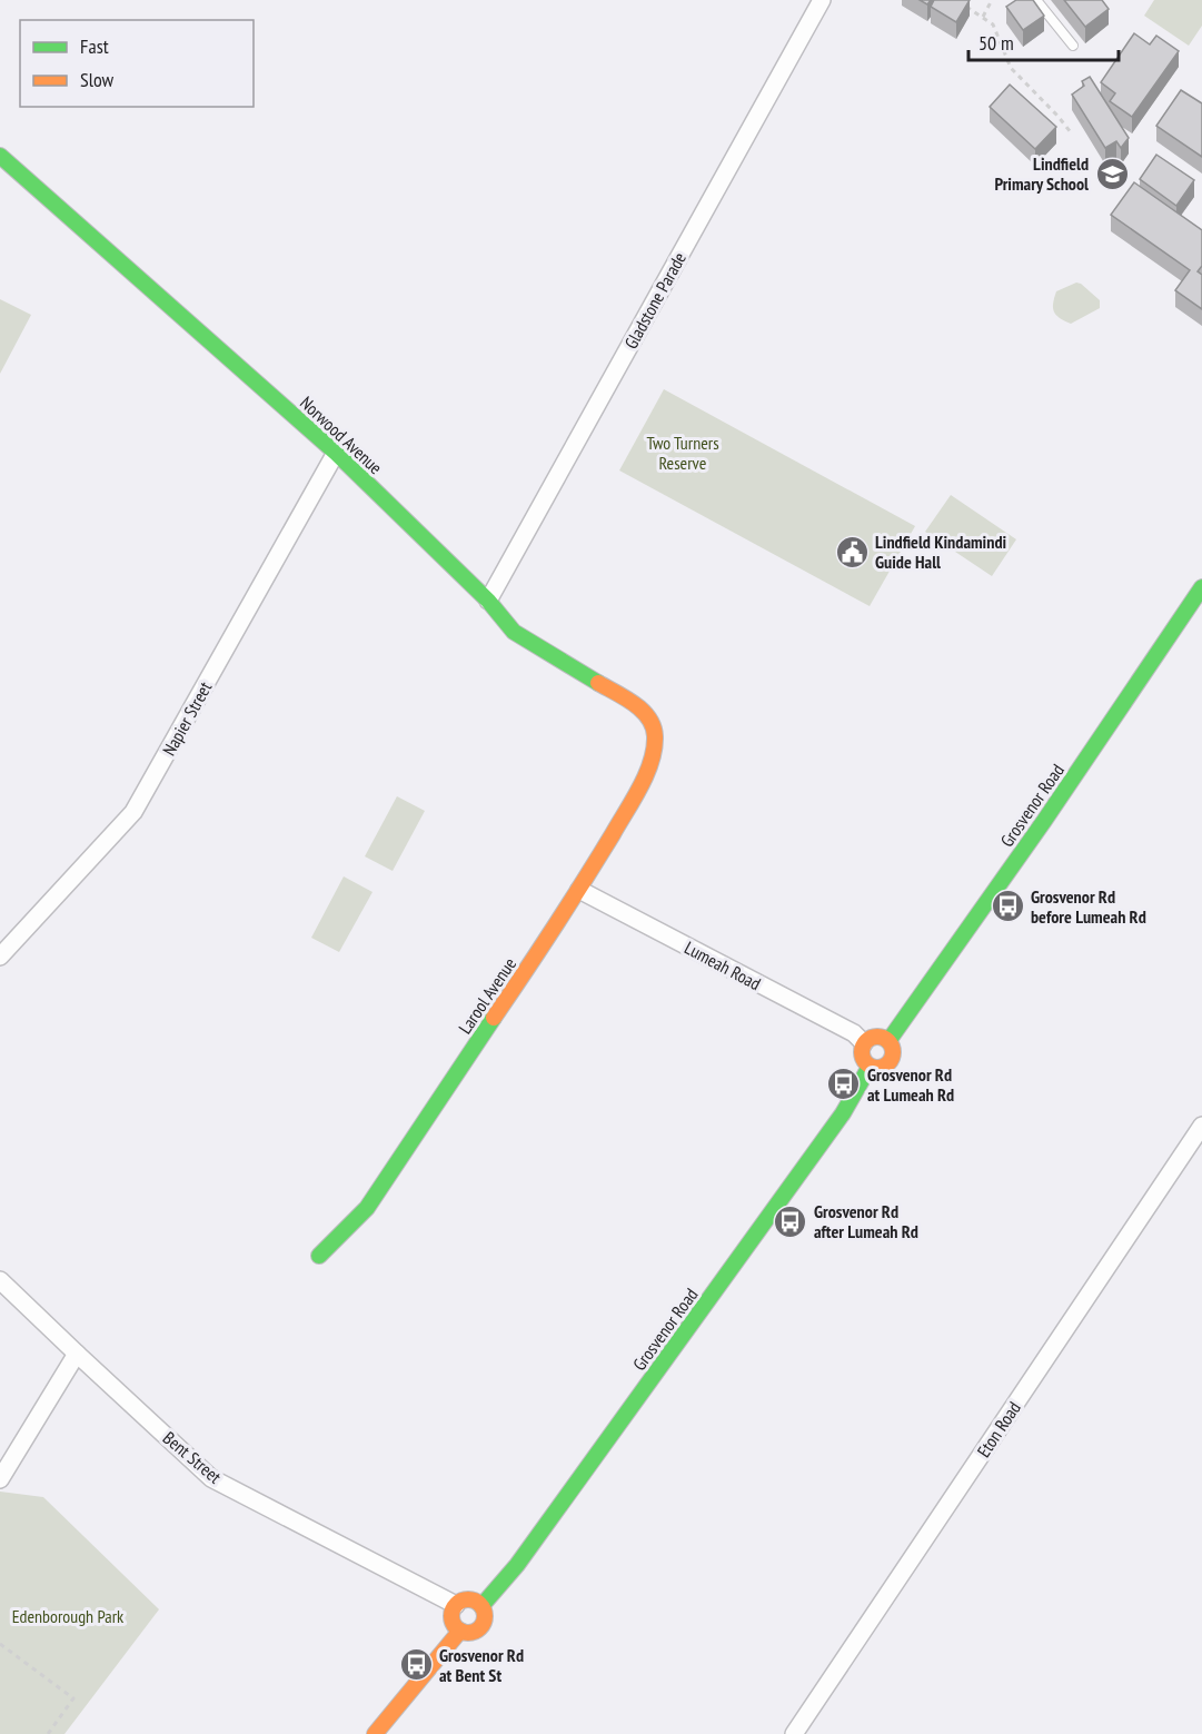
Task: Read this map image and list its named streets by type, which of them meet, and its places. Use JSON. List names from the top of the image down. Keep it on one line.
{"streets":{"street":["Gladstone Parade","Norwood Avenue","Napier Street","Grosvenor Road","Lumeah Road","Larool Avenue","Eton Road","Bent Street"]},"crossings":[["Gladstone Parade","Norwood Avenue"],["Norwood Avenue","Napier Street"],["Norwood Avenue","Larool Avenue"],["Grosvenor Road","Lumeah Road"],["Grosvenor Road","Bent Street"],["Lumeah Road","Larool Avenue"]],"parks":["Two Turners Reserve","Edenborough Park"],"places":{"school or university":["Lindfield Primary School"],"public building":["Lindfield Kindamindi Guide Hall"],"bus stop":["Grosvenor Rd before Lumeah Rd","Grosvenor Rd at Lumeah Rd","Grosvenor Rd after Lumeah Rd","Grosvenor Rd at Bent St"]},"legend":["Fast","Slow"],"scale_bar":"50 m"}
